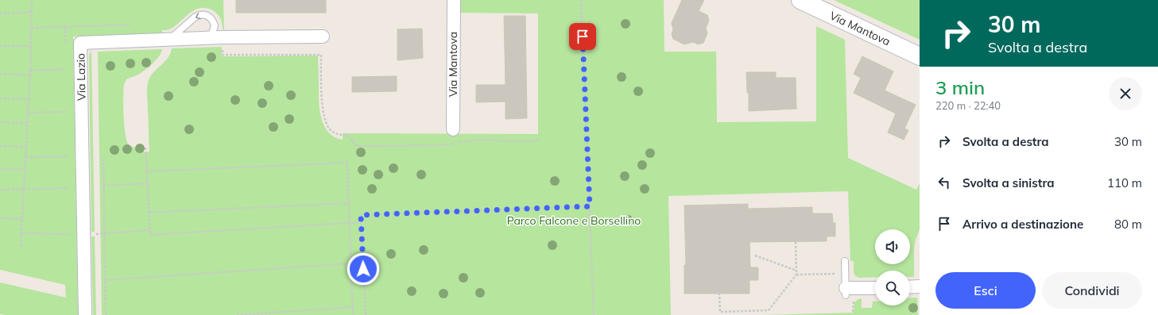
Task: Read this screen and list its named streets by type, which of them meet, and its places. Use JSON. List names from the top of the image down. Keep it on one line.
{"streets":{"main road":["Via Mantova"],"street":["Via Lazio"]},"parks":["Parco Falcone e Borsellino"],"page":{"turn":["30 m","Svolta a destra"],"heading":["3 min","220 m · 22:40"],"list":[{"name":"Svolta a destra","value":"30 m"},{"name":"Svolta a sinistra","value":"110 m"},{"name":"Arrivo a destinazione","value":"80 m"}],"buttons":["Esci","Condividi"]}}
